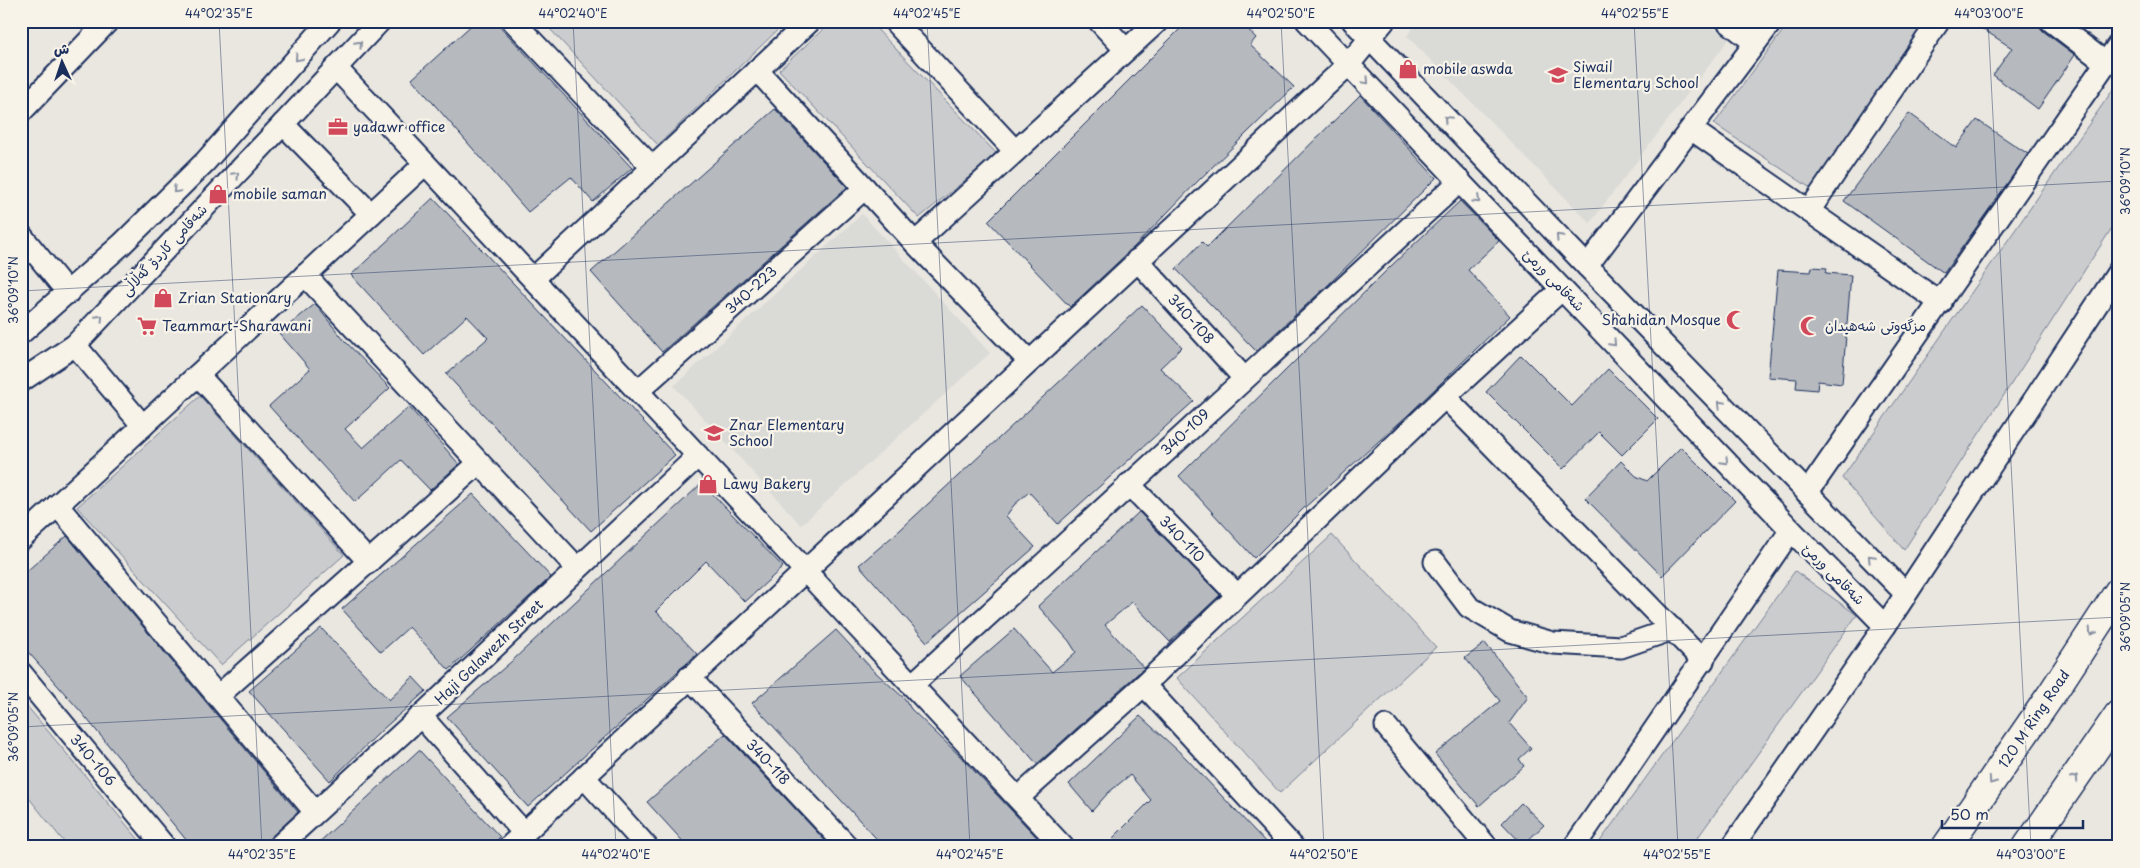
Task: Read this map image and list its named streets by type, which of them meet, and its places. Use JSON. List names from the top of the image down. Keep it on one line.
{"streets":{"highway":["120 M Ring Road"],"street":["شەقامی کاردۆ گەڵاڵی","شەقامی ورمێ","340-223","340-108","340-109","340-110","Haji Galawezh Street","340-106","340-118"]},"crossings":[["شەقامی ورمێ","340-109"],["340-108","340-109"],["340-109","340-110"]],"places":{"shop":["mobile aswda","mobile saman","Zrian Stationary","Lawy Bakery"],"school or university":["Siwail Elementary School","Znar Elementary School"],"office":["yadawr office"],"mosque":["Shahidan Mosque","مزگەوتی شەهیدان"],"supermarket":["Teammart-Sharawani"]},"scale_bar":"50 m","north":"top","coordinates":["44°02'35\"E","44°02'40\"E","44°02'45\"E","44°02'50\"E","44°02'55\"E","44°03'00\"E","36°09'10\"N","36°09'05\"N"]}
